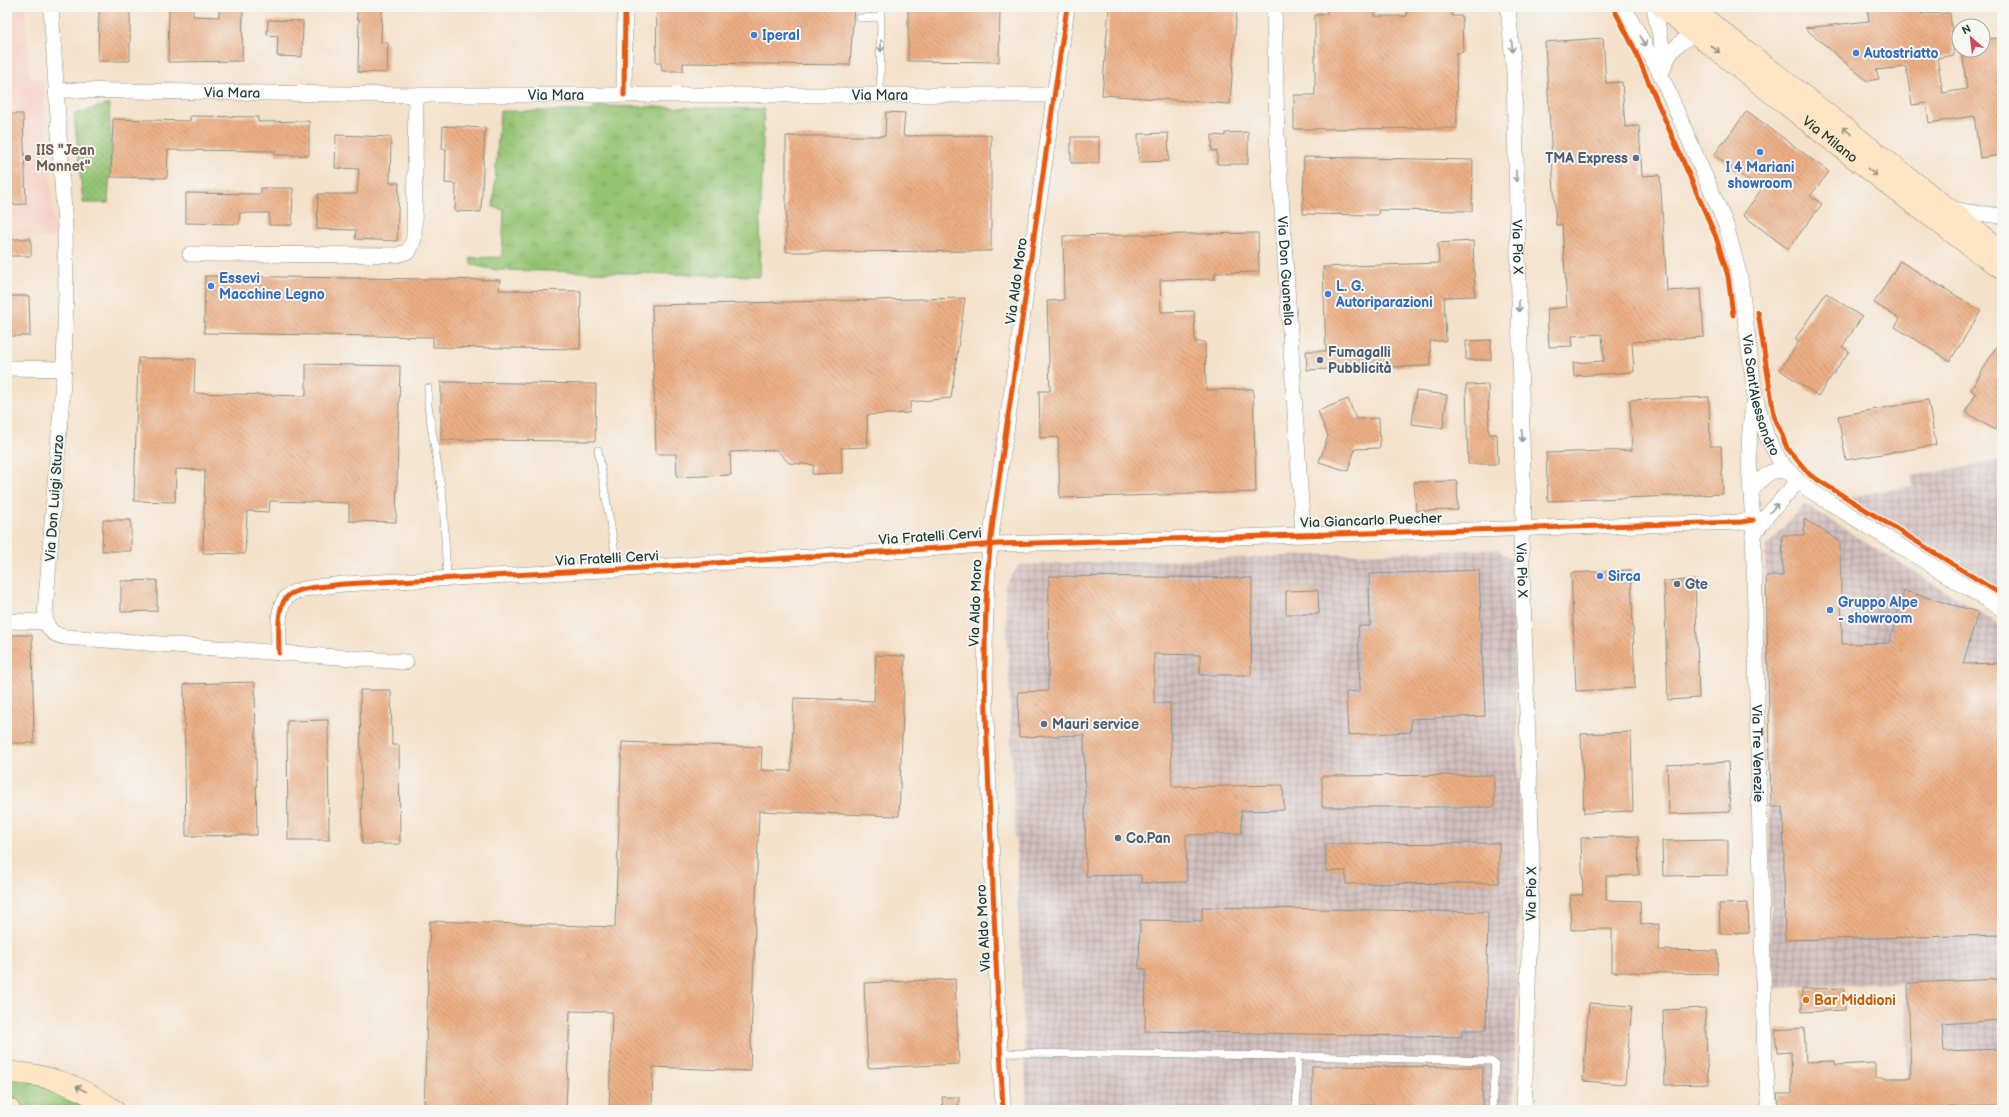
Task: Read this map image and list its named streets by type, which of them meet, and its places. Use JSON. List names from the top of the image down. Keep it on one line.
{"streets":{"main road":["Via Milano"],"street":["Via Mara","Via Pio X","Via Don Guanella","Via Aldo Moro","Via Sant'Alessandro","Via Don Luigi Sturzo","Via Giancarlo Puecher","Via Fratelli Cervi","Via Tre Venezie"]},"crossings":[["Via Mara","Via Aldo Moro"],["Via Mara","Via Don Luigi Sturzo"],["Via Pio X","Via Giancarlo Puecher"],["Via Don Guanella","Via Giancarlo Puecher"],["Via Aldo Moro","Via Giancarlo Puecher"],["Via Aldo Moro","Via Fratelli Cervi"],["Via Sant'Alessandro","Via Tre Venezie"],["Via Giancarlo Puecher","Via Fratelli Cervi"],["Via Giancarlo Puecher","Via Tre Venezie"]],"one_way":["Via Pio X"],"places":["Iperal","Autostriatto","I 4 Mariani showroom","IIS \"Jean Monnet\"","TMA Express","Essevi Macchine Legno","L. G. Autoriparazioni","Fumagalli Pubblicità","Sirca","Gte","Gruppo Alpe - showroom","Mauri service","Co.Pan","Bar Middioni"],"north":"top left"}
